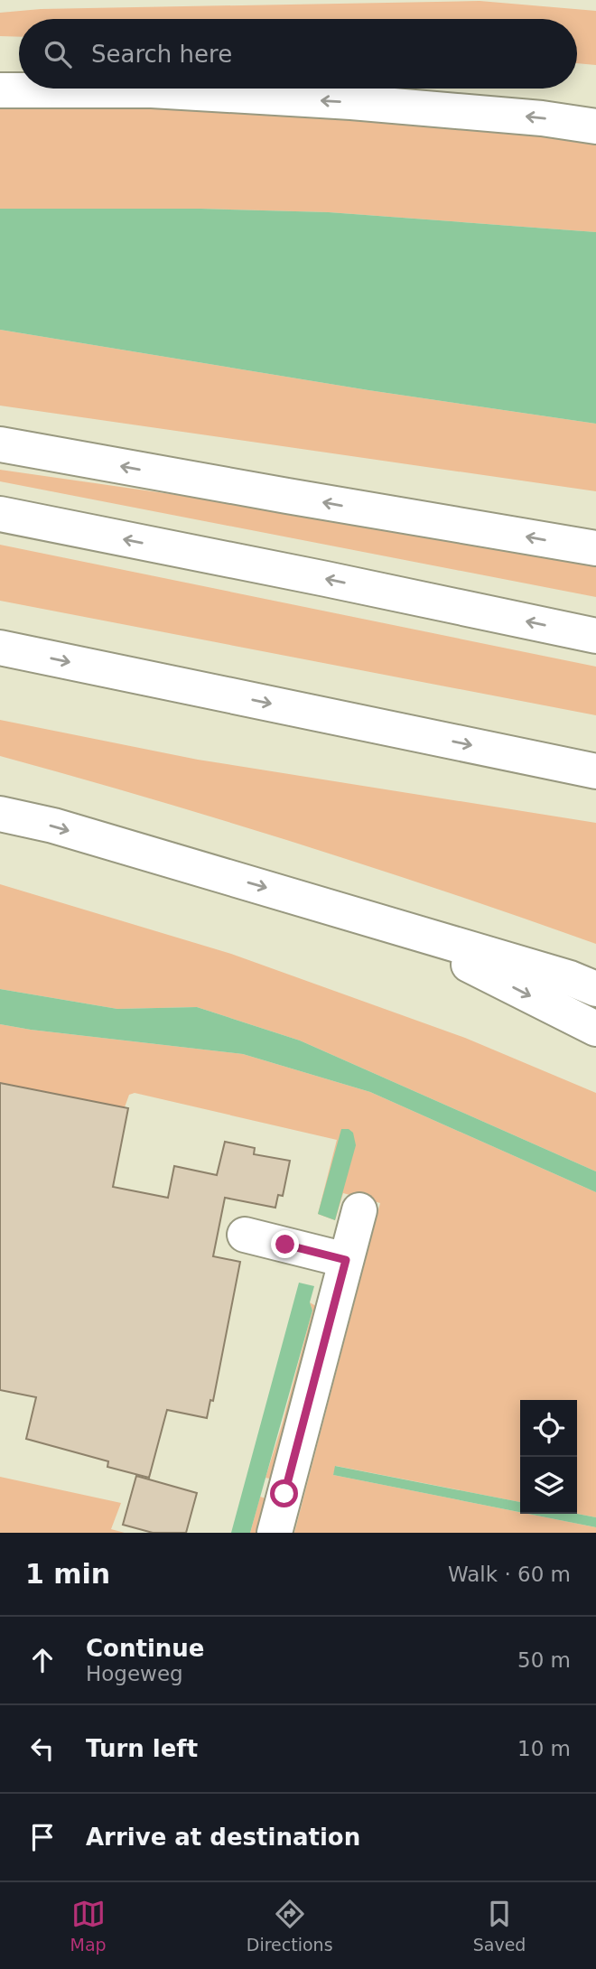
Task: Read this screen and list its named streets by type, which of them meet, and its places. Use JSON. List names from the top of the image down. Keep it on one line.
{"page":{"search":"Search here","heading":["1 min","Walk · 60 m"],"list":[["Continue","Hogeweg","50 m"],["Turn left","10 m"],"Arrive at destination"],"nav":["Map","Directions","Saved"]}}
